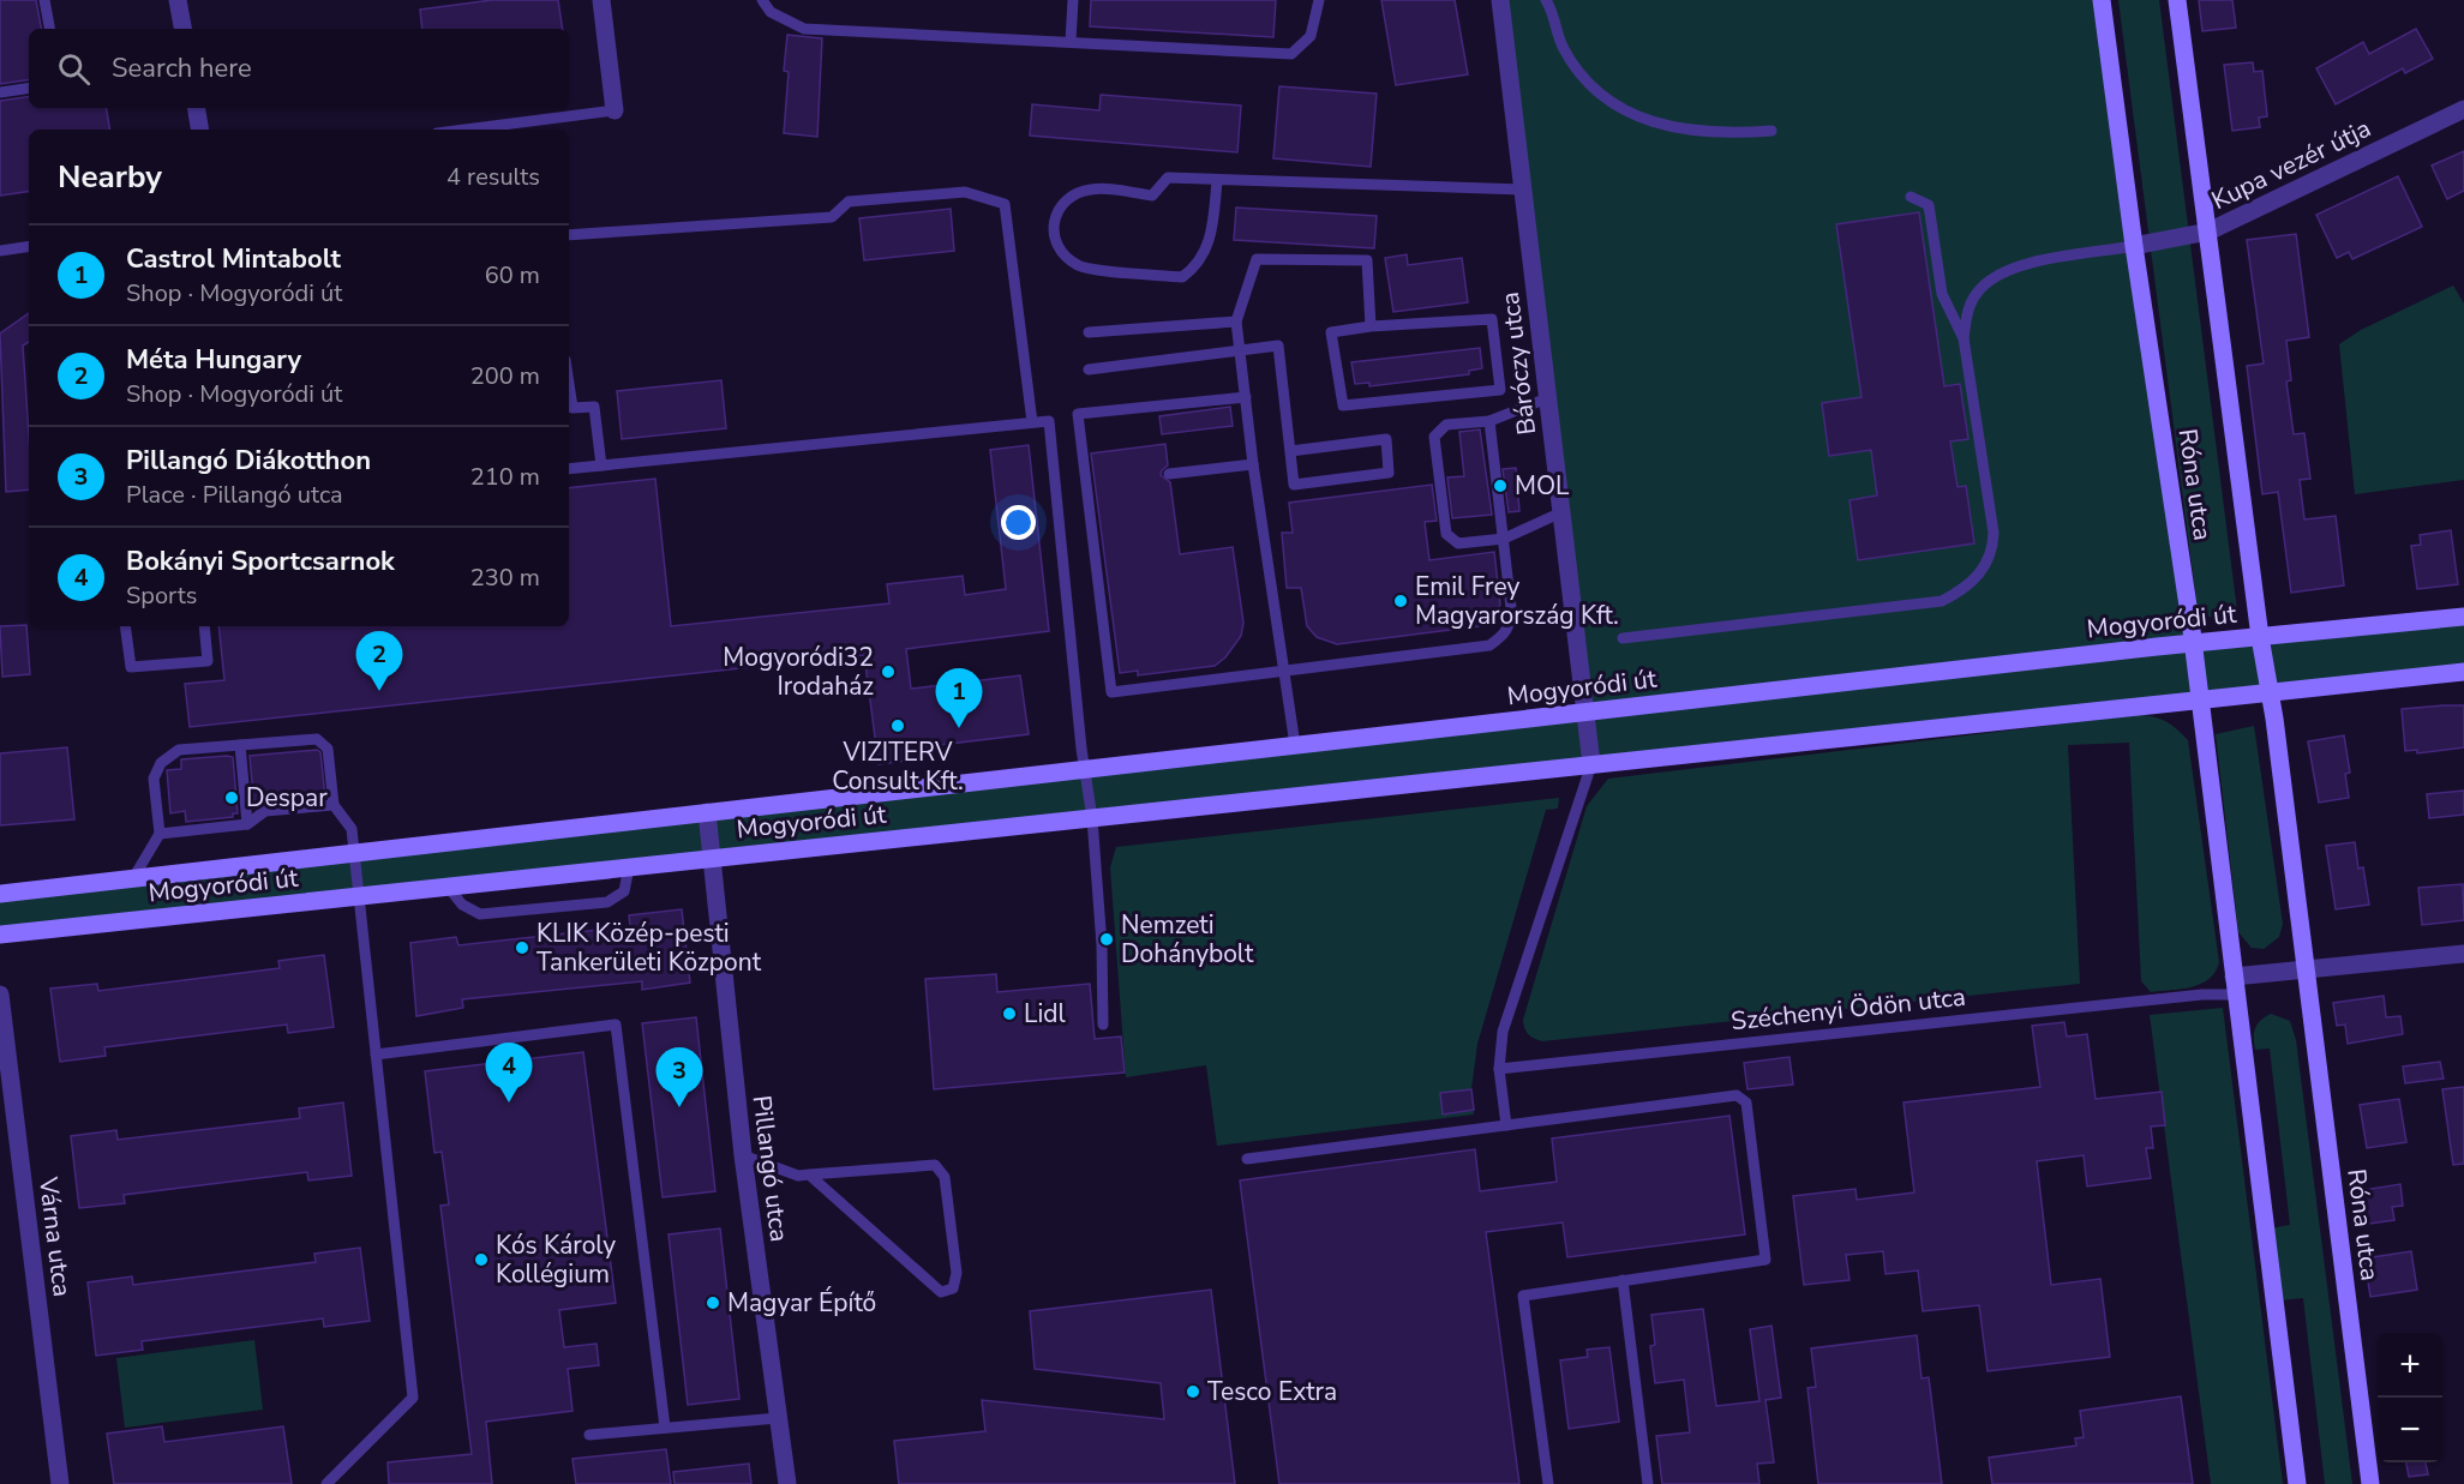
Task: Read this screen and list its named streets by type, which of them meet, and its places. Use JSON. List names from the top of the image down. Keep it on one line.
{"streets":{"street":["Kupa vezér útja","Báróczy utca","Róna utca","Mogyoródi út","Pillangó utca","Várna utca"],"lane":["Széchenyi Ödön utca"]},"crossings":[["Kupa vezér útja","Róna utca"],["Báróczy utca","Mogyoródi út"],["Róna utca","Mogyoródi út"],["Róna utca","Széchenyi Ödön utca"],["Mogyoródi út","Pillangó utca"]],"places":["MOL","Emil Frey Magyarország Kft.","Mogyoródi32 Irodaház","VIZITERV Consult Kft.","Despar","Nemzeti Dohánybolt","KLIK Közép-pesti Tankerületi Központ","Lidl","Kós Károly Kollégium","Magyar Építő","Tesco Extra"],"page":{"search":"Search here","heading":["Nearby","4 results"],"list":[{"mark":"1","name":"Castrol Mintabolt","note":"Shop · Mogyoródi út","value":"60 m"},{"mark":"2","name":"Méta Hungary","note":"Shop · Mogyoródi út","value":"200 m"},{"mark":"3","name":"Pillangó Diákotthon","note":"Place · Pillangó utca","value":"210 m"},{"mark":"4","name":"Bokányi Sportcsarnok","note":"Sports","value":"230 m"}],"pins":["2","1","4","3"],"map_buttons":["+","−"]}}
